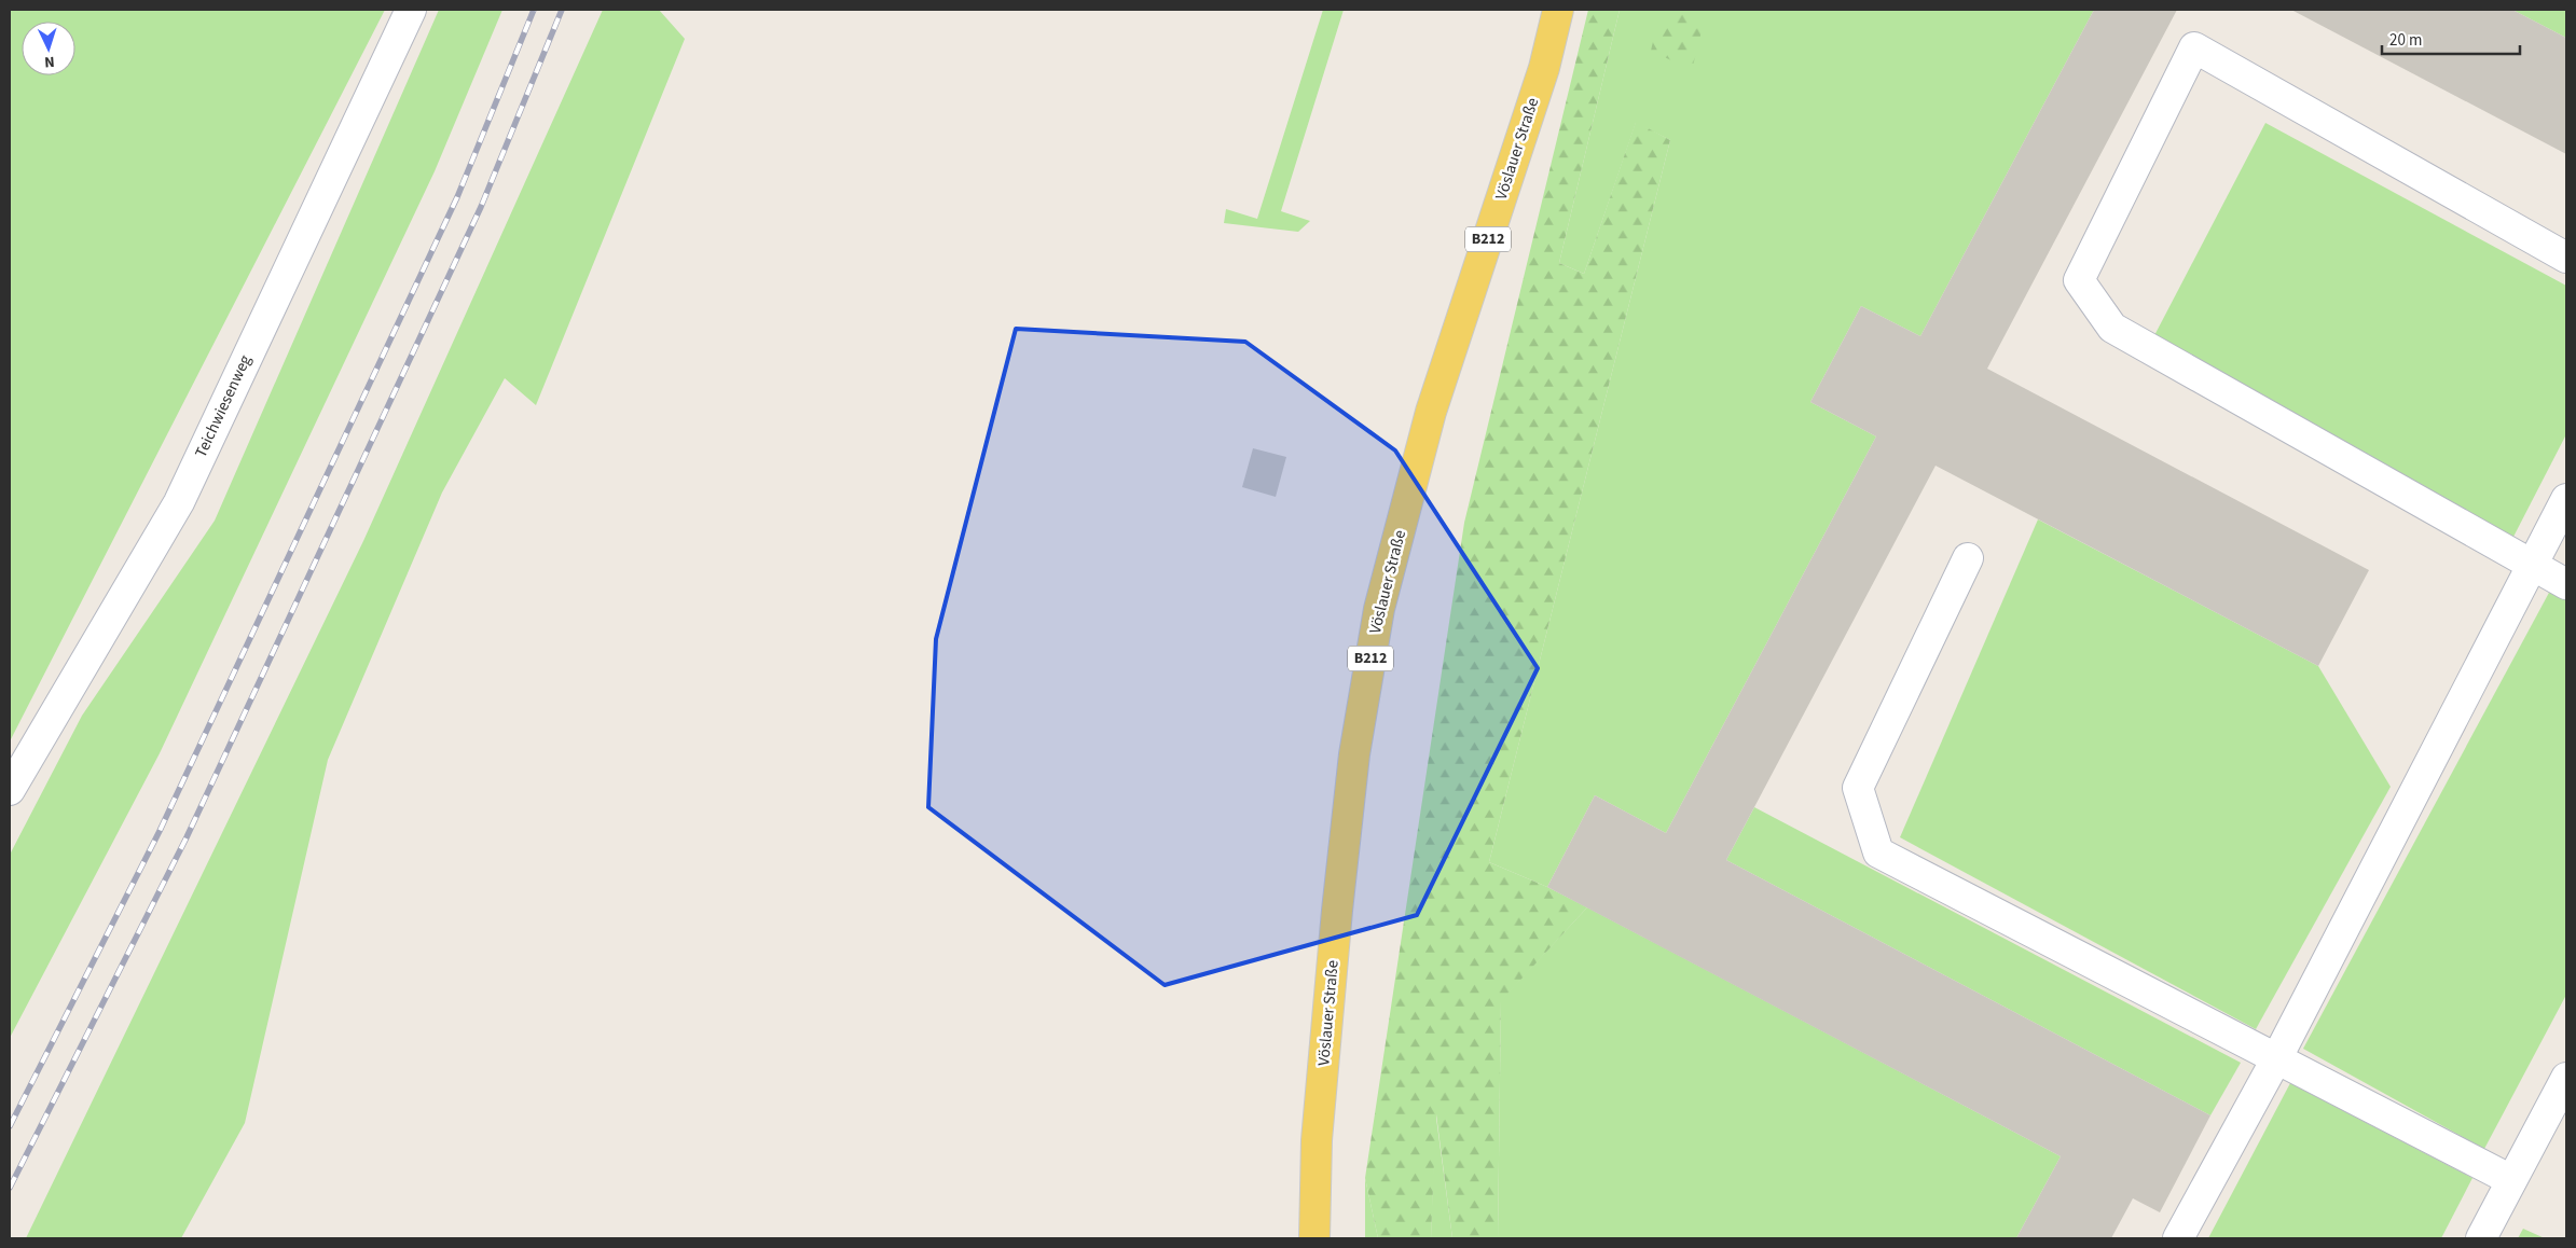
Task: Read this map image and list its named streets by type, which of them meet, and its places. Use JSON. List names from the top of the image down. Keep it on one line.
{"streets":{"main road":["Vöslauer Straße","B212"],"lane":["Teichwiesenweg"]},"scale_bar":"20 m","north":"bottom"}
